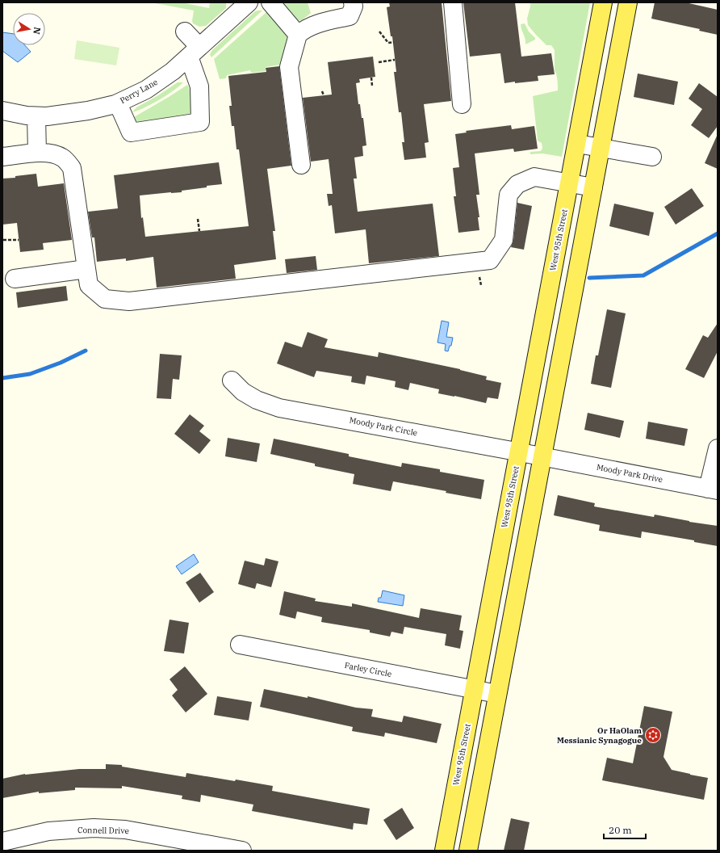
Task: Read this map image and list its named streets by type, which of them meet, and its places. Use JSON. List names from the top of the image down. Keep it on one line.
{"streets":{"main road":["West 95th Street"],"street":["Perry Lane","Moody Park Circle","Moody Park Drive","Farley Circle","Connell Drive"]},"crossings":[["West 95th Street","Moody Park Circle"],["West 95th Street","Farley Circle"],["Moody Park Circle","Moody Park Drive"]],"places":{"synagogue":["Or HaOlam Messianic Synagogue"]},"scale_bar":"20 m","north":"right"}
